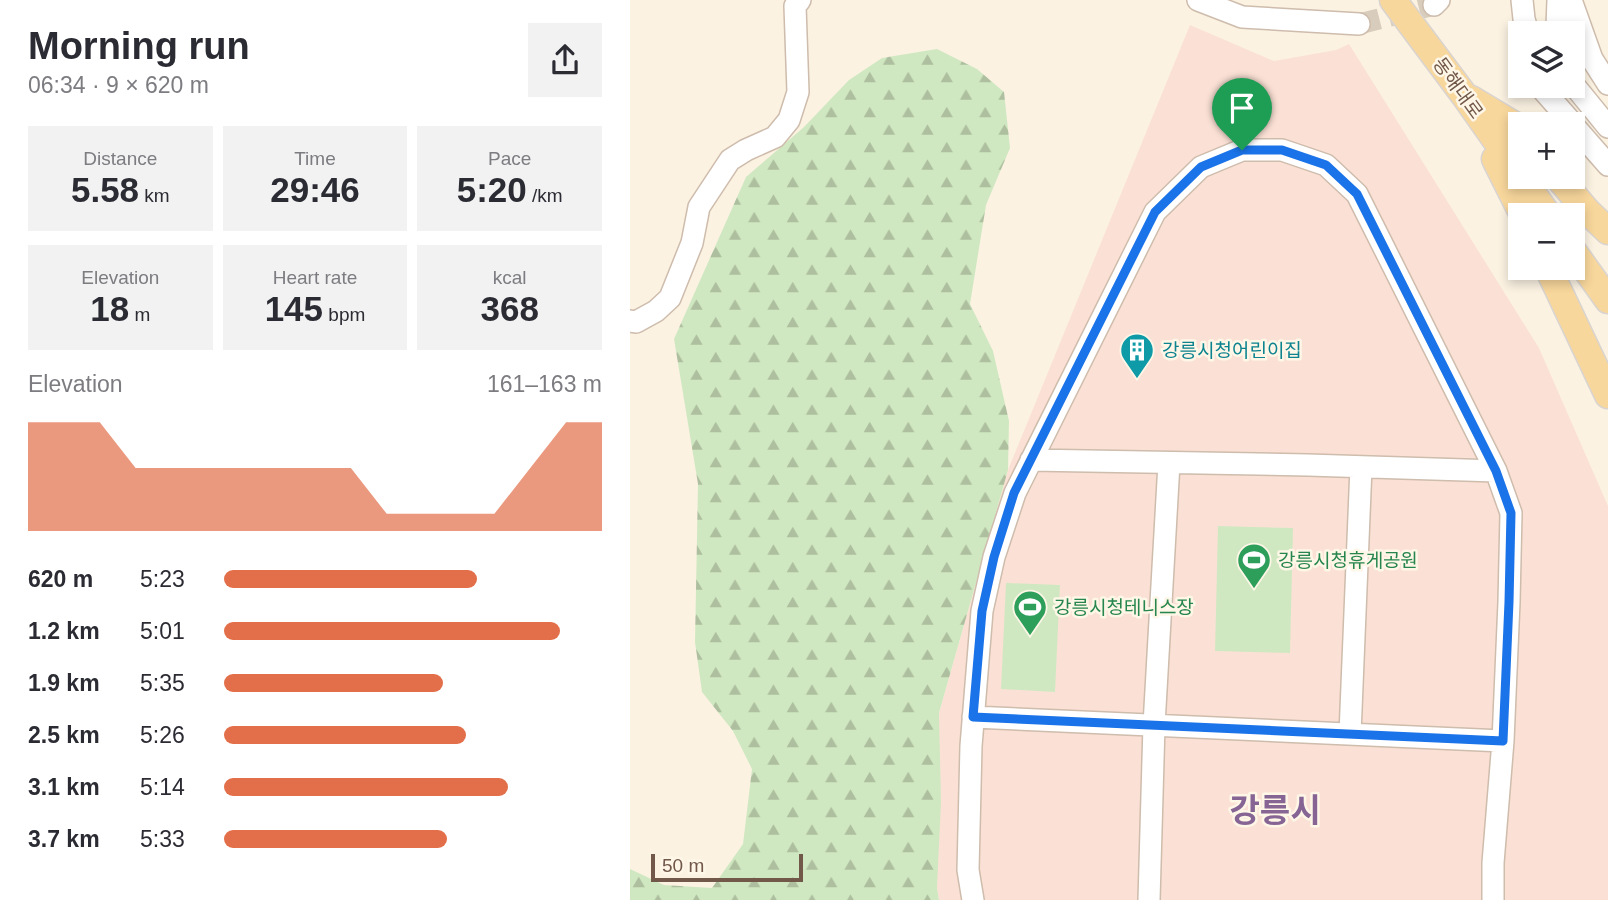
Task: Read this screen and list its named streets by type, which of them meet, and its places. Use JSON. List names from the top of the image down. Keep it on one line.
{"streets":{"main road":["동해대로"]},"districts":["강릉시"],"places":{"building":["강릉시청어린이집"],"sports":["강릉시청휴게공원","강릉시청테니스장"]},"scale_bar":"50 m","page":{"heading":["Morning run","06:34 · 9 × 620 m"],"map_buttons":["+","−"],"stats":[["Distance","5.58 km"],["Time","29:46"],["Pace","5:20 /km"],["Elevation","18 m"],["Heart rate","145 bpm"],["kcal","368"]],"chart":["Elevation","161–163 m"],"list":[{"name":"620 m","note":"5:23"},{"name":"1.2 km","note":"5:01"},{"name":"1.9 km","note":"5:35"},{"name":"2.5 km","note":"5:26"},{"name":"3.1 km","note":"5:14"},{"name":"3.7 km","note":"5:33"}],"scale":"50 m"}}
